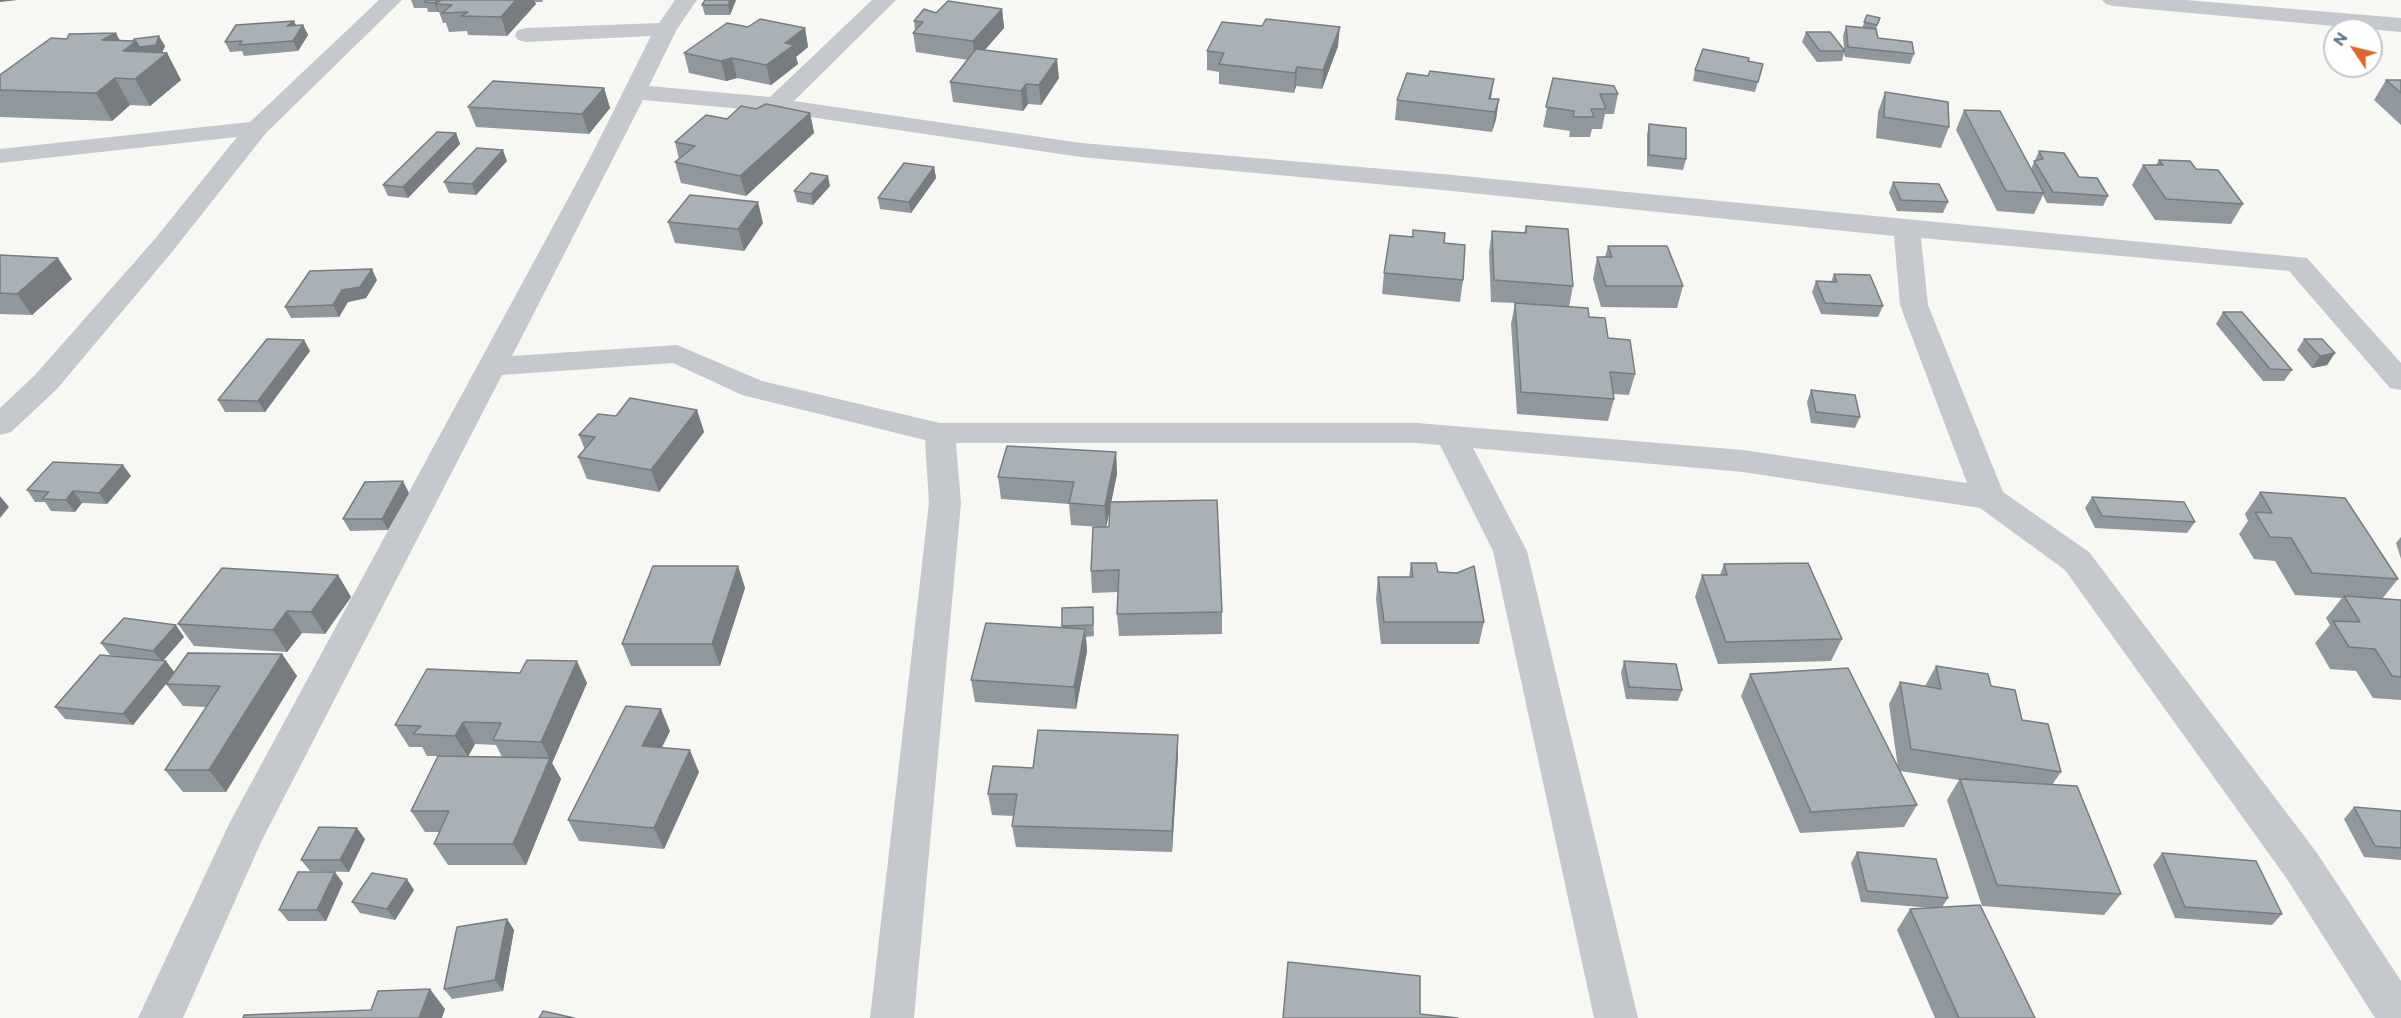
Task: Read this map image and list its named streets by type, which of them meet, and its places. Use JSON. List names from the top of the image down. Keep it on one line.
{"north":"top left"}
